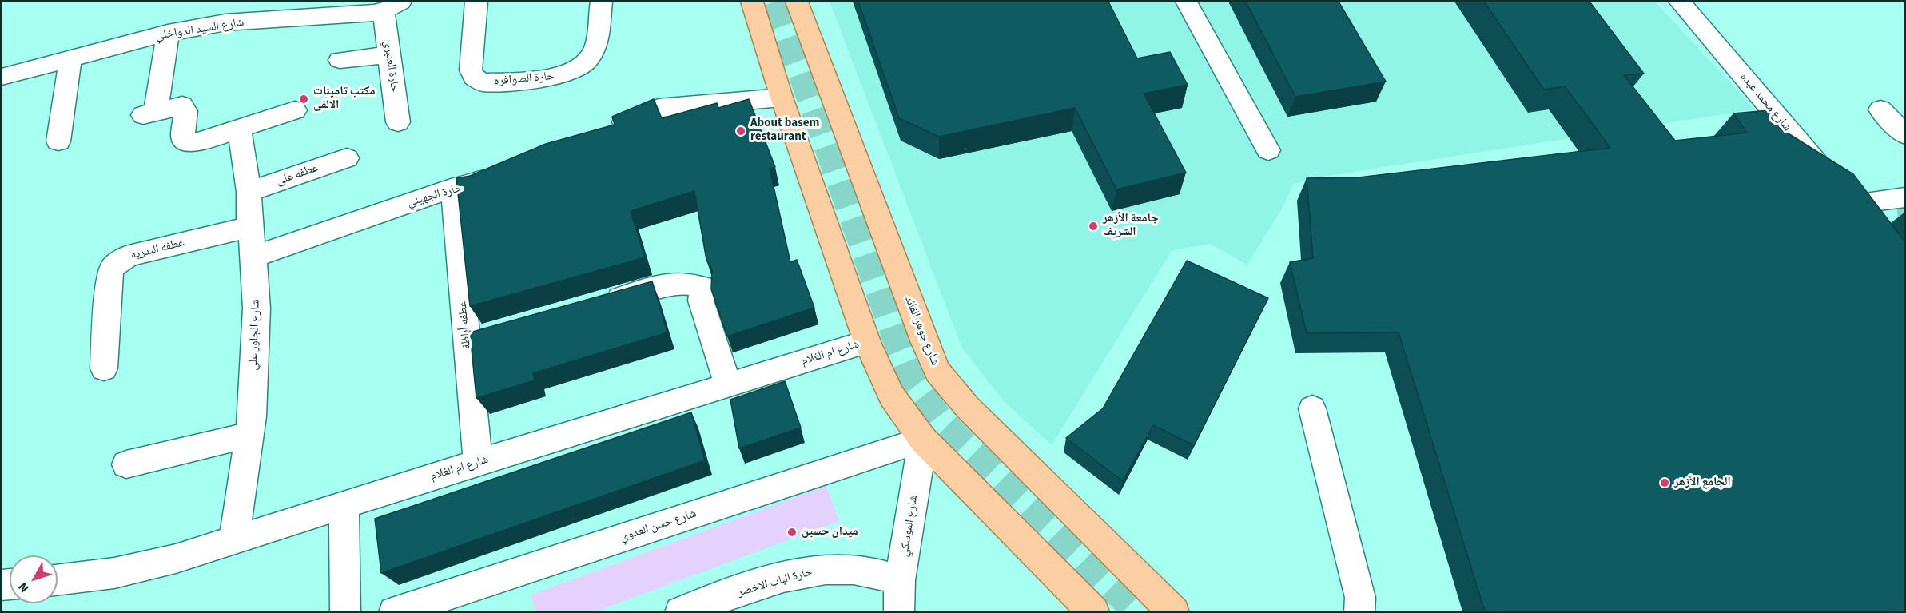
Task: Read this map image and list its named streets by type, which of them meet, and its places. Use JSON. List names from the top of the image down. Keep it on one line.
{"streets":{"main road":["شارع جوهر القائد"],"street":["شارع السيد الدواخلي","حارة العنبري","حارة الصوافره","شارع محمد عبده","عطفه على","حارة الجهيني","عطفه البدريه","عطفه أباظة","شارع الجاور علي","شارع ام الغلام","شارع حسن العدوي","شارع الموسكي","حارة الباب الاخضر"]},"crossings":[["شارع السيد الدواخلي","حارة العنبري"],["عطفه على","شارع الجاور علي"],["حارة الجهيني","عطفه أباظة"],["حارة الجهيني","شارع الجاور علي"],["عطفه البدريه","شارع الجاور علي"],["عطفه أباظة","شارع ام الغلام"],["شارع الجاور علي","شارع ام الغلام"],["شارع حسن العدوي","شارع الموسكي"],["شارع الموسكي","حارة الباب الاخضر"]],"places":["مكتب تامينات الالفى","About basem restaurant","جامعة الأزهر الشريف","الجامع الأزهر","ميدان حسين"],"north":"bottom left"}
